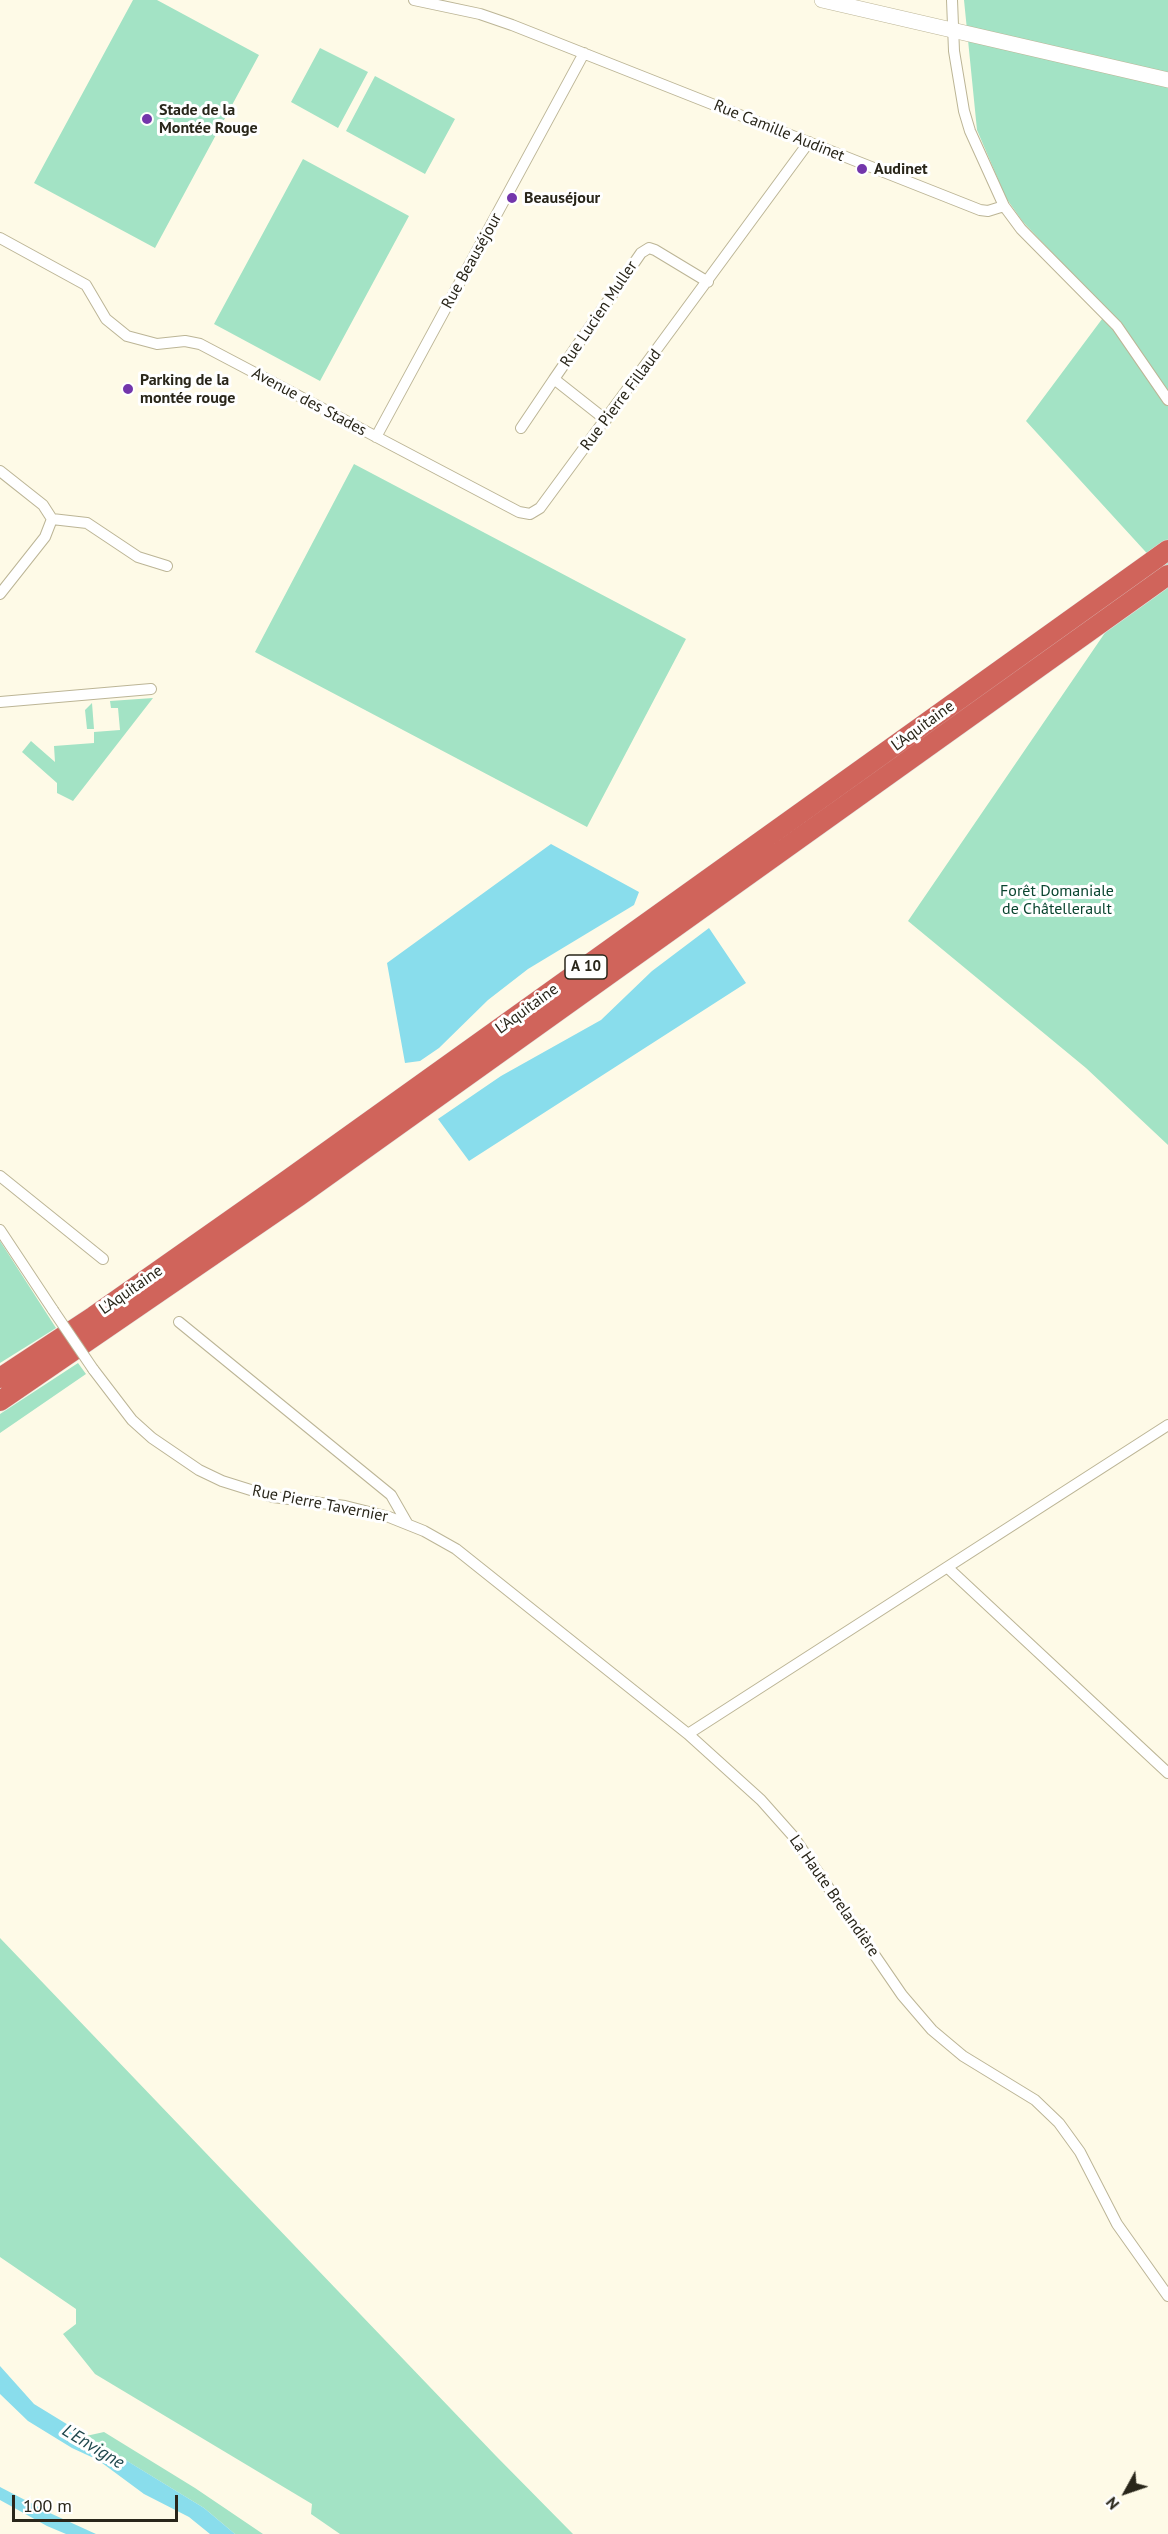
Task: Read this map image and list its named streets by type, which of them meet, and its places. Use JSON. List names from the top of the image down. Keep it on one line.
{"streets":{"highway":["L'Aquitaine","A 10"],"street":["Rue Camille Audinet","Rue Beauséjour","Rue Lucien Muller","Rue Pierre Fillaud","Avenue des Stades","Rue Pierre Tavernier","La Haute Brelandière"]},"crossings":[["Rue Camille Audinet","Rue Beauséjour"],["Rue Camille Audinet","Rue Pierre Fillaud"],["Rue Beauséjour","Rue Pierre Fillaud"],["Rue Beauséjour","Avenue des Stades"],["Rue Lucien Muller","Rue Pierre Fillaud"],["Rue Pierre Fillaud","Avenue des Stades"],["Rue Pierre Tavernier","La Haute Brelandière"]],"water":["L'Envigne"],"parks":["Forêt Domaniale de Châtellerault"],"places":["Stade de la Montée Rouge","Audinet","Beauséjour","Parking de la montée rouge"],"scale_bar":"100 m","north":"bottom left"}
